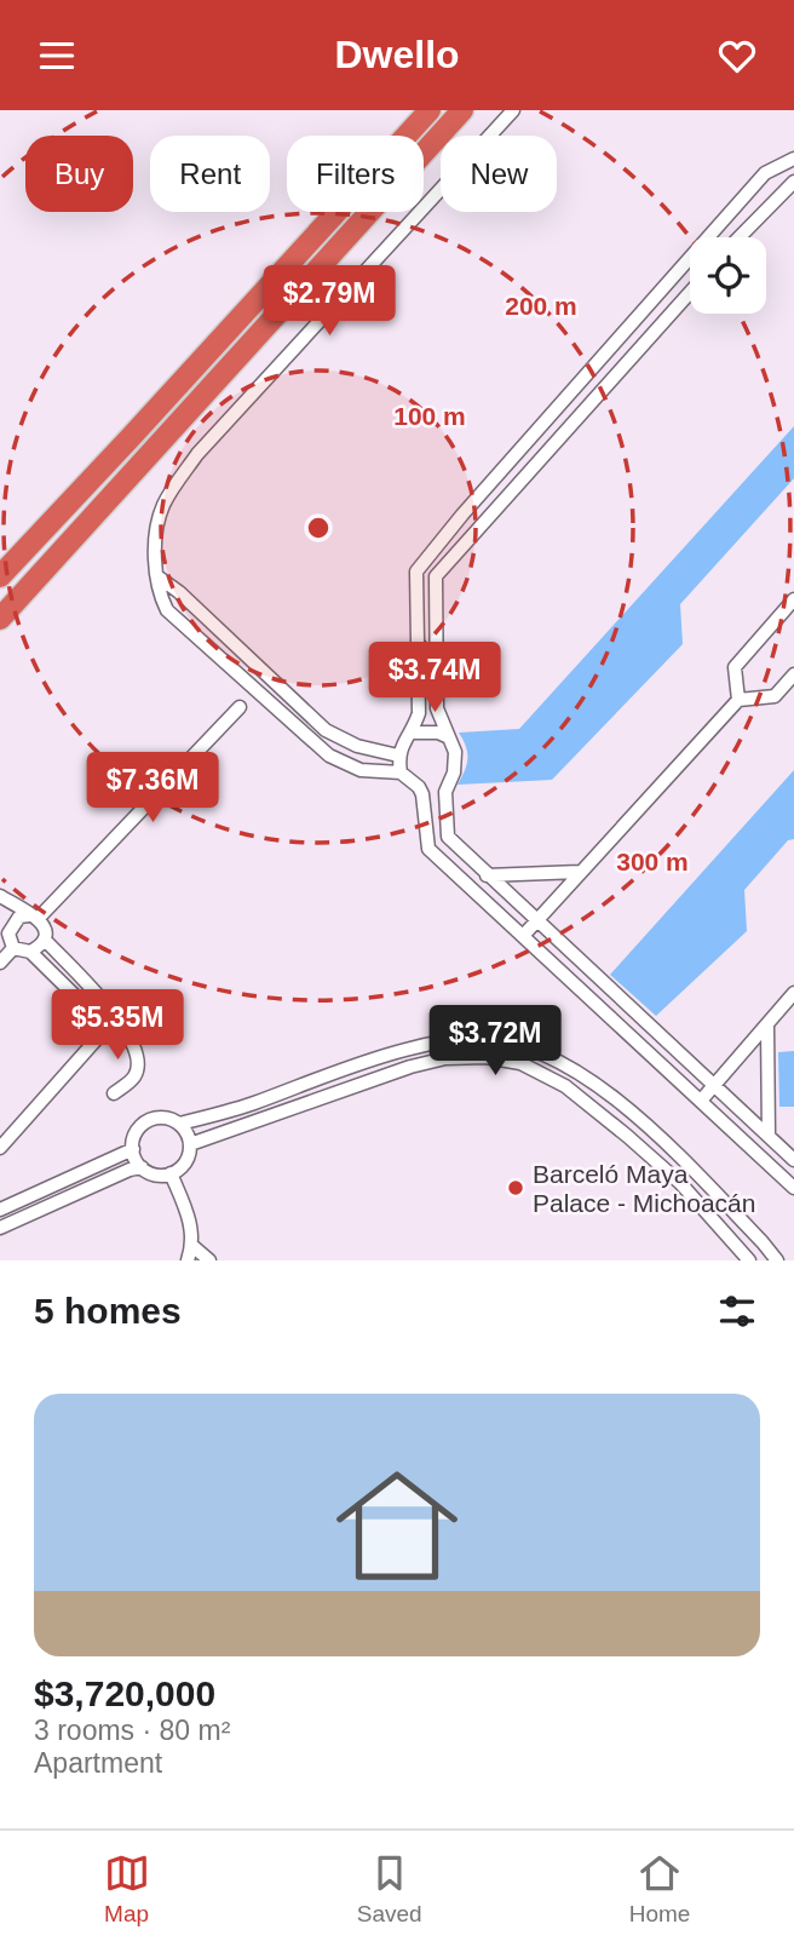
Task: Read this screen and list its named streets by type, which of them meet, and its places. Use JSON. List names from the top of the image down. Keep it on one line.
{"places":["Barceló Maya Palace - Michoacán"],"page":{"header":"Dwello","chip":["Buy","Rent","Filters","New"],"price":["$2.79M","$3.74M","$7.36M","$5.35M","$3.72M"],"heading":"5 homes","list":[{"name":"$3,720,000","note":"3 rooms · 80 m² · Apartment"}],"tabs":["Map","Saved","Home"]},"rings":["200 m","100 m","300 m"]}
